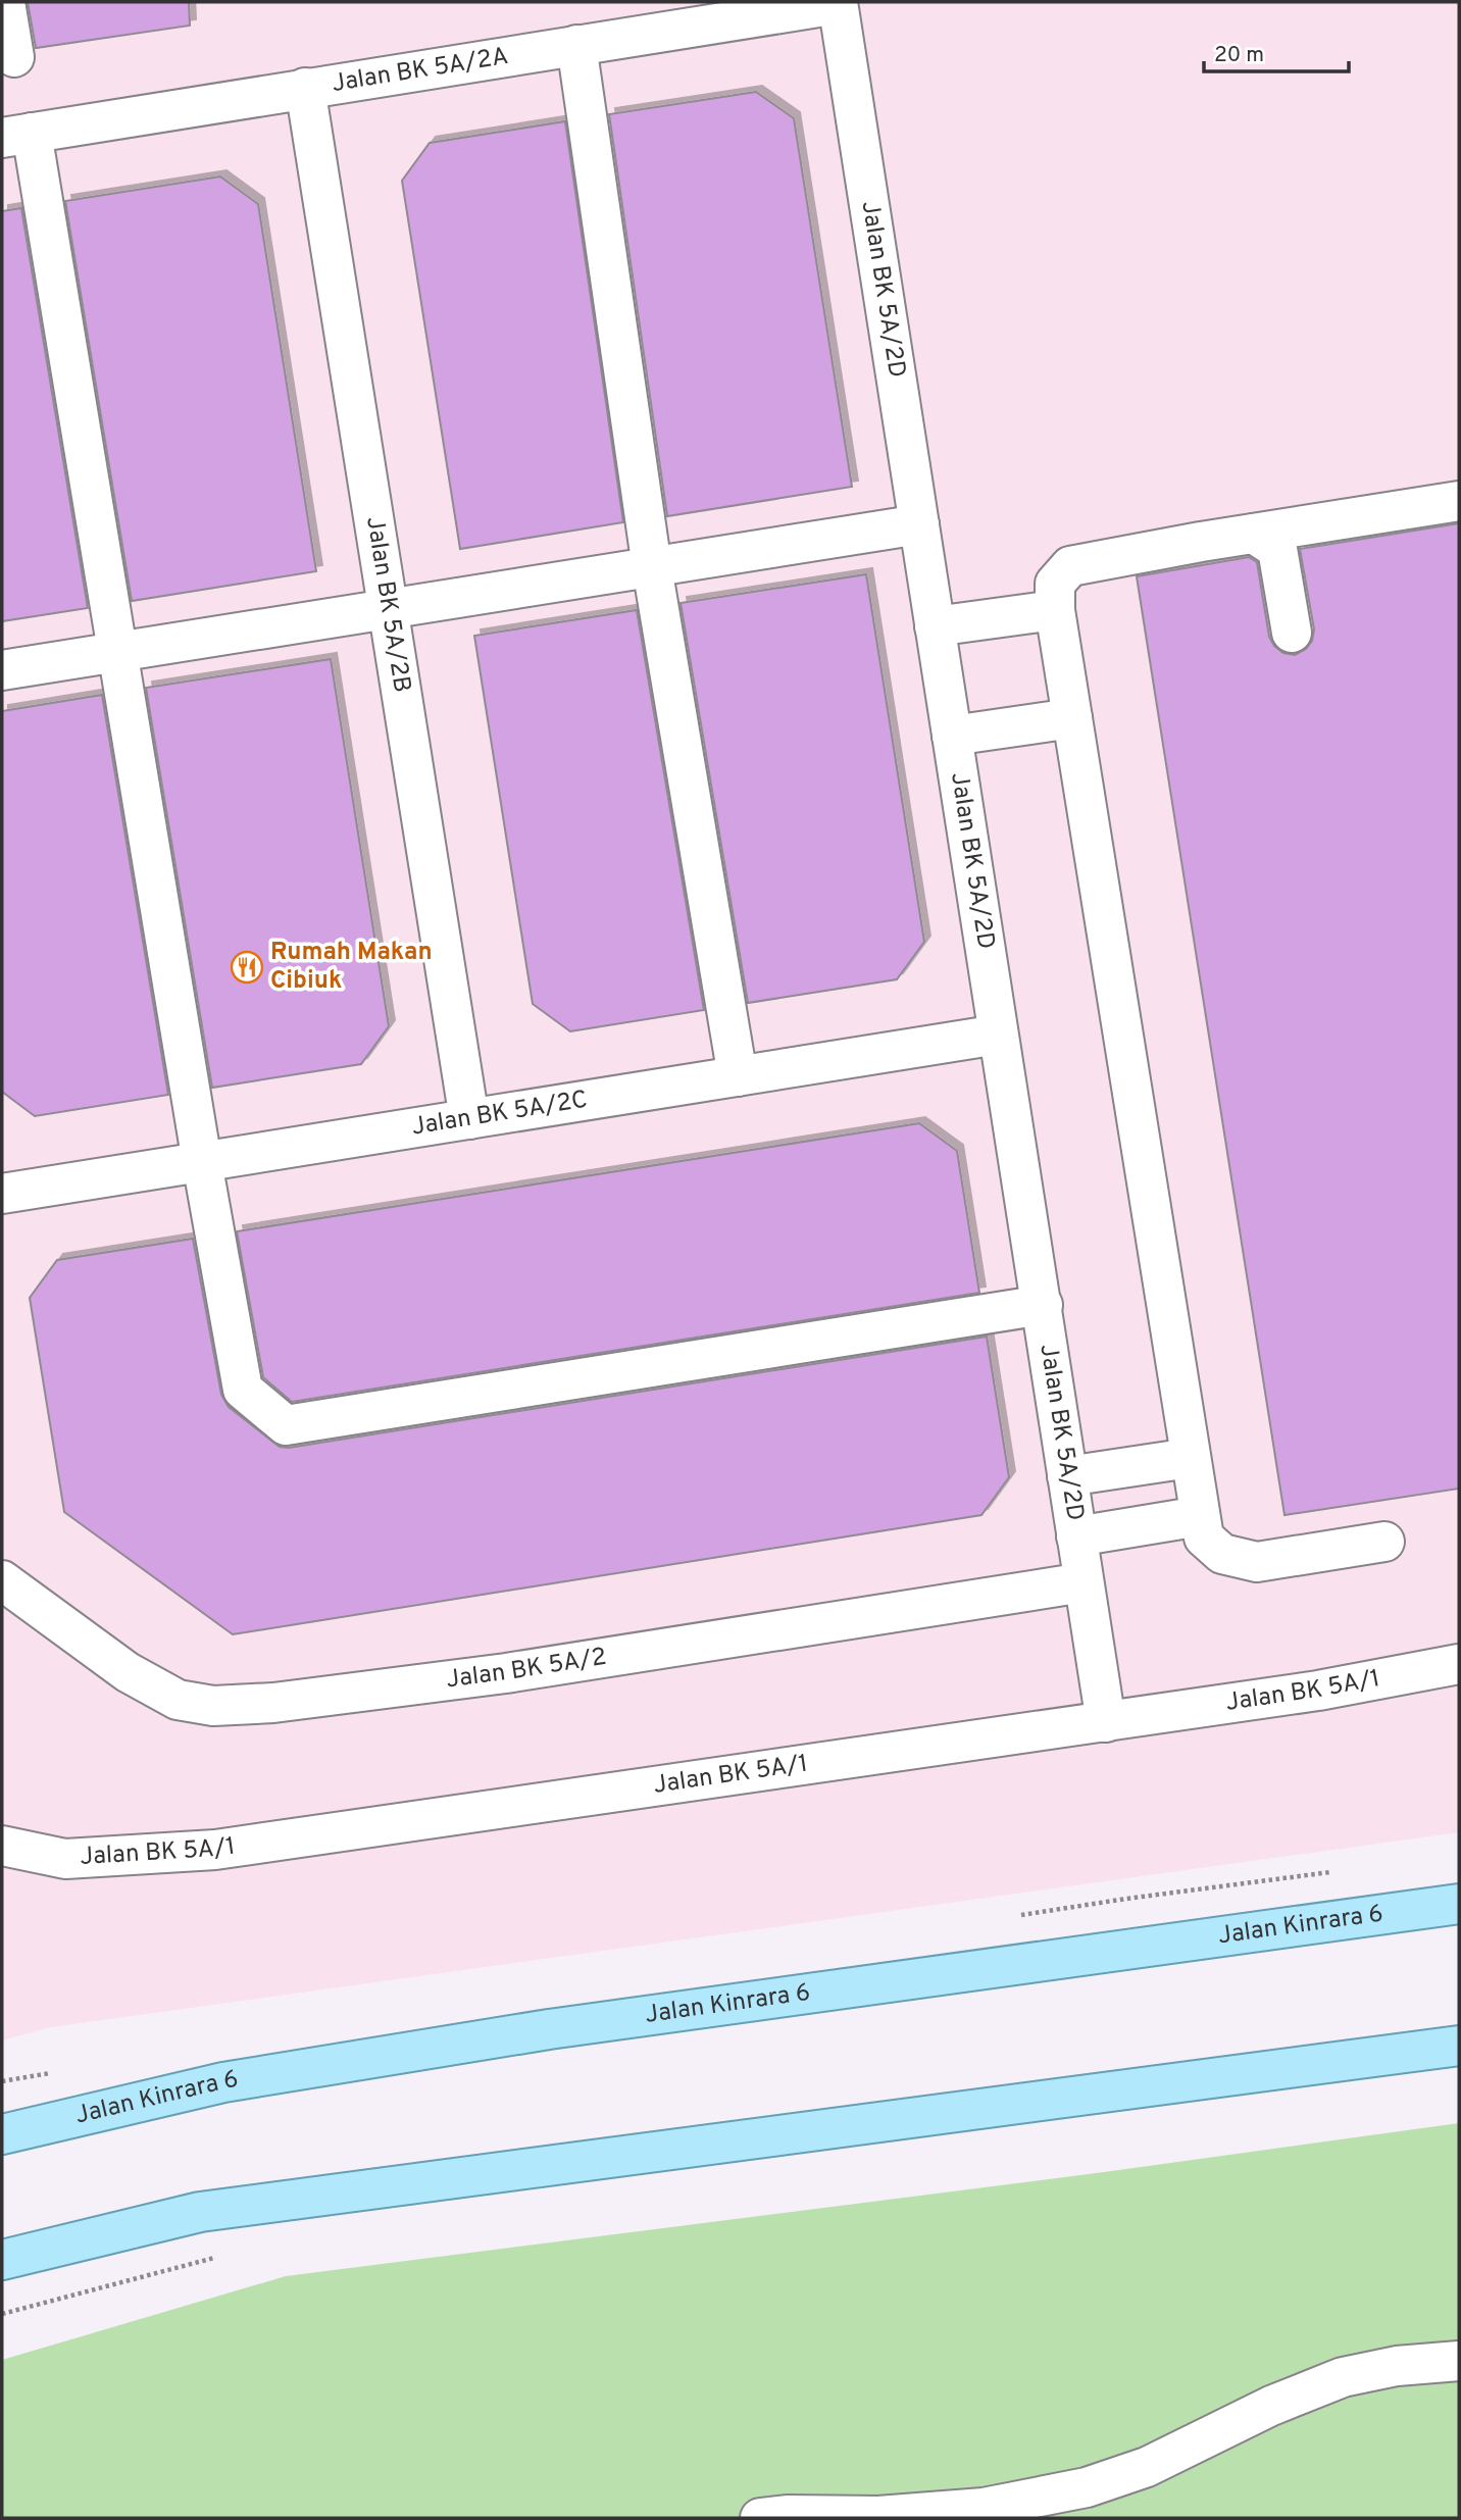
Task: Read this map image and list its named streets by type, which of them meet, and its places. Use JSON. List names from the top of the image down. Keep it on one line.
{"streets":{"main road":["Jalan Kinrara 6"],"street":["Jalan BK 5A/2A","Jalan BK 5A/2D","Jalan BK 5A/2B","Jalan BK 5A/2C","Jalan BK 5A/2","Jalan BK 5A/1"]},"crossings":[["Jalan BK 5A/2A","Jalan BK 5A/2D"],["Jalan BK 5A/2A","Jalan BK 5A/2B"],["Jalan BK 5A/2D","Jalan BK 5A/2C"],["Jalan BK 5A/2D","Jalan BK 5A/2"],["Jalan BK 5A/2D","Jalan BK 5A/1"],["Jalan BK 5A/2B","Jalan BK 5A/2C"]],"places":{"restaurant":["Rumah Makan Cibiuk"]},"scale_bar":"20 m"}
